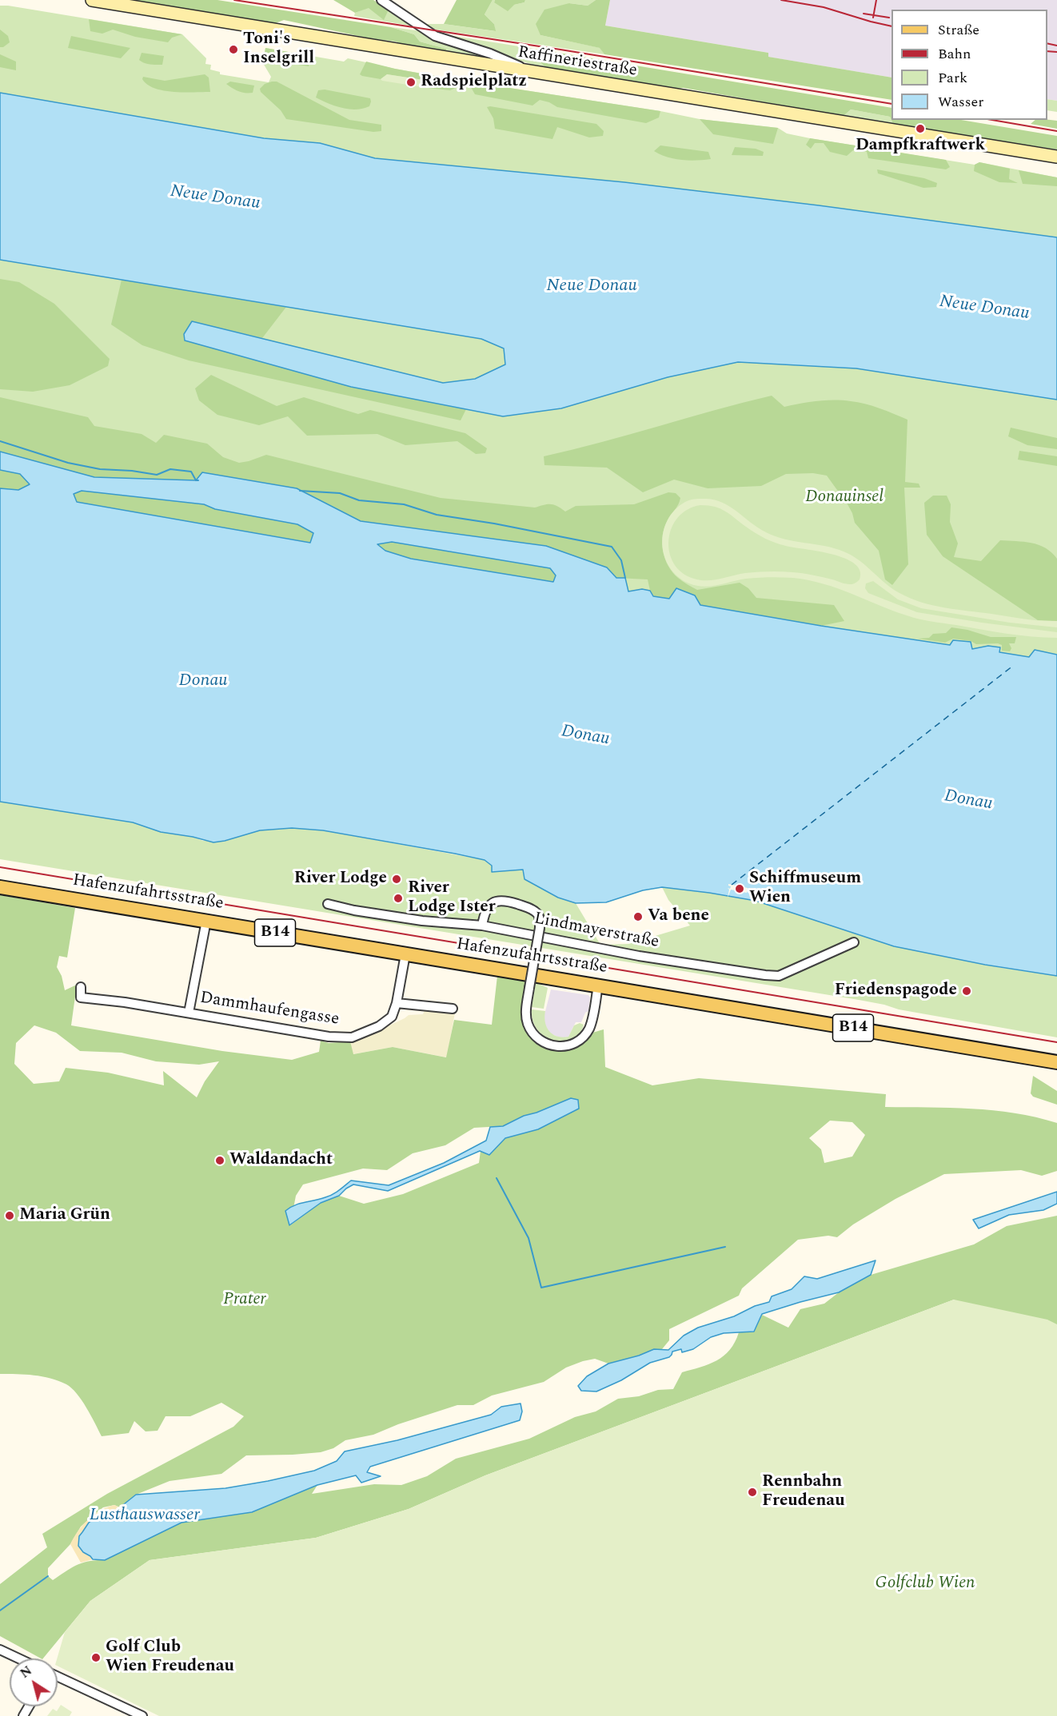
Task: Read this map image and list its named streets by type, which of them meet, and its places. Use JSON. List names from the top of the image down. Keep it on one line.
{"streets":{"main road":["Raffineriestraße","Hafenzufahrtsstraße","B14"],"street":["Lindmayerstraße","Dammhaufengasse"]},"crossings":[["Hafenzufahrtsstraße","Dammhaufengasse"]],"water":["Neue Donau","Donau","Lusthauswasser"],"parks":["Donauinsel","Prater","Golfclub Wien"],"places":["Toni's Inselgrill","Radspielplatz","Dampfkraftwerk","River Lodge","Schiffmuseum Wien","River Lodge Ister","Va bene","Friedenspagode","Waldandacht","Maria Grün","Rennbahn Freudenau","Golf Club Wien Freudenau"],"legend":["Straße","Bahn","Park","Wasser"],"north":"top left"}
